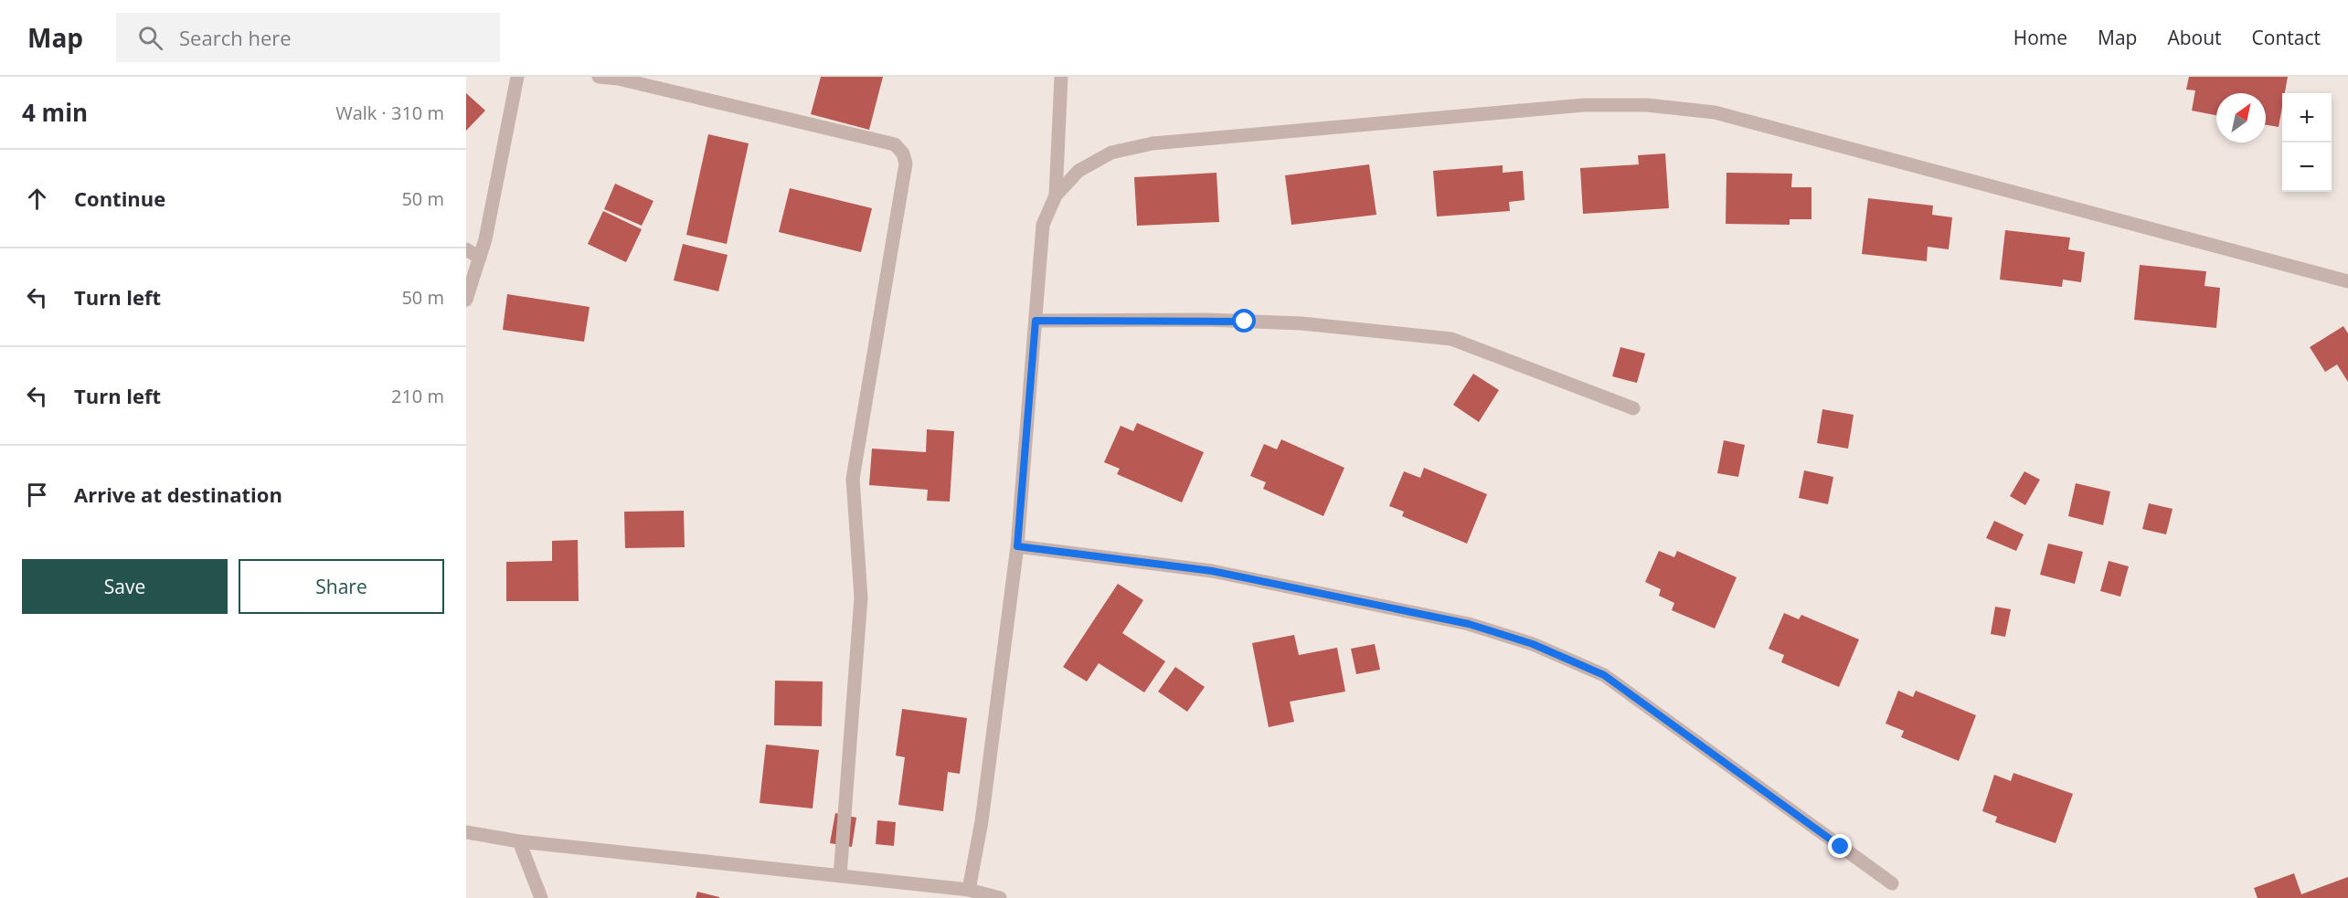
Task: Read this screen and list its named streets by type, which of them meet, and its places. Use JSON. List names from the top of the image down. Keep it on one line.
{"north":"top right","page":{"header":"Map","search":"Search here","nav":["Home","Map","About","Contact"],"heading":["4 min","Walk · 310 m"],"map_buttons":["+","−"],"list":[["Continue","50 m"],["Turn left","50 m"],["Turn left","210 m"],"Arrive at destination"],"buttons":["Save","Share"]}}
